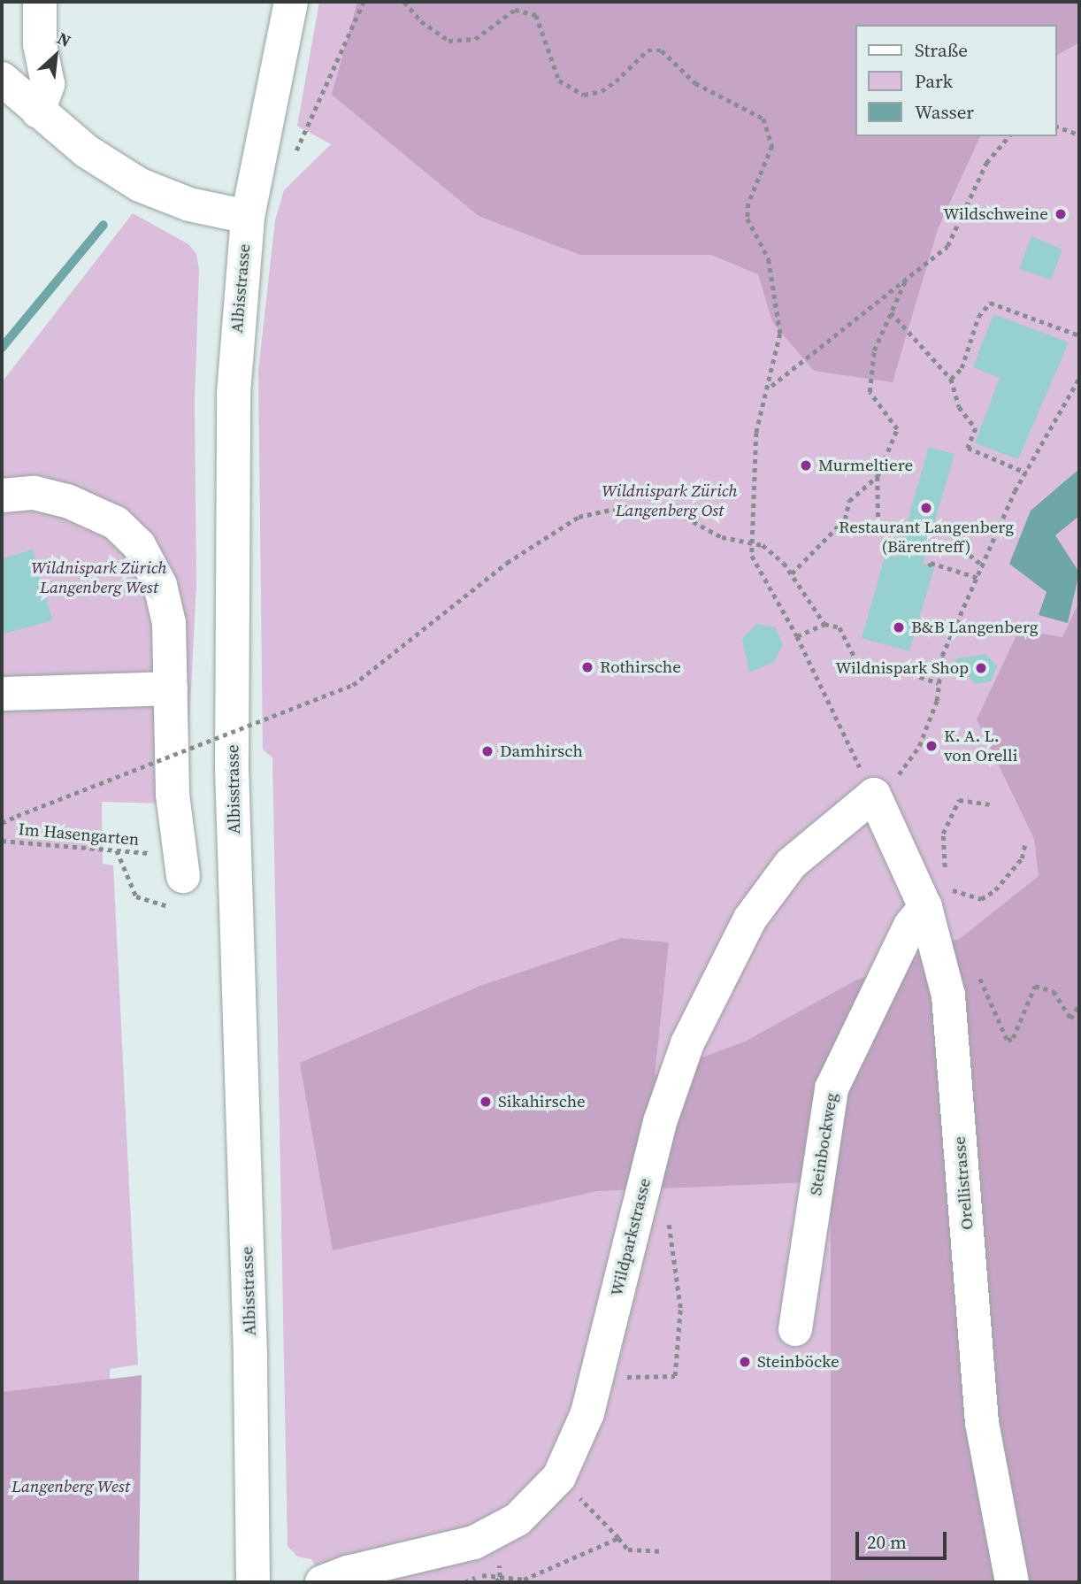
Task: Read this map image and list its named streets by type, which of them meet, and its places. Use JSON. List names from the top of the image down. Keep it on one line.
{"streets":{"main road":["Albisstrasse","Steinbockweg","Orellistrasse","Wildparkstrasse"],"path":["Im Hasengarten"]},"crossings":[["Steinbockweg","Orellistrasse"],["Orellistrasse","Wildparkstrasse"]],"parks":["Wildnispark Zürich Langenberg Ost","Wildnispark Zürich Langenberg West","Langenberg West"],"places":["Wildschweine","Murmeltiere","Restaurant Langenberg (Bärentreff)","B&B Langenberg","Rothirsche","Wildnispark Shop","K. A. L. von Orelli","Damhirsch","Sikahirsche","Steinböcke"],"legend":["Straße","Park","Wasser"],"scale_bar":"20 m","north":"top right"}
